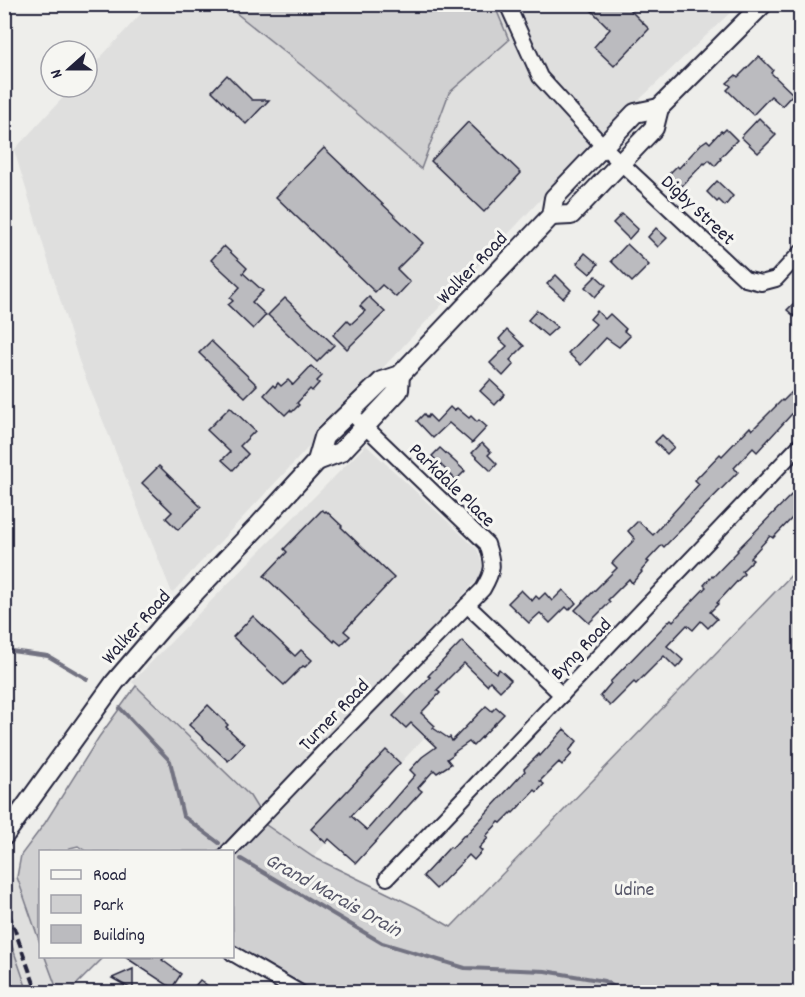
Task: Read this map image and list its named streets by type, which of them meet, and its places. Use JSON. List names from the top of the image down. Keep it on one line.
{"streets":{"main road":["Walker Road"],"street":["Digby Street","Parkdale Place","Byng Road","Turner Road"]},"crossings":[["Digby Street","Walker Road"],["Walker Road","Parkdale Place"],["Parkdale Place","Turner Road"]],"water":["Grand Marais Drain"],"parks":["Udine"],"legend":["Road","Park","Building"],"north":"left"}
